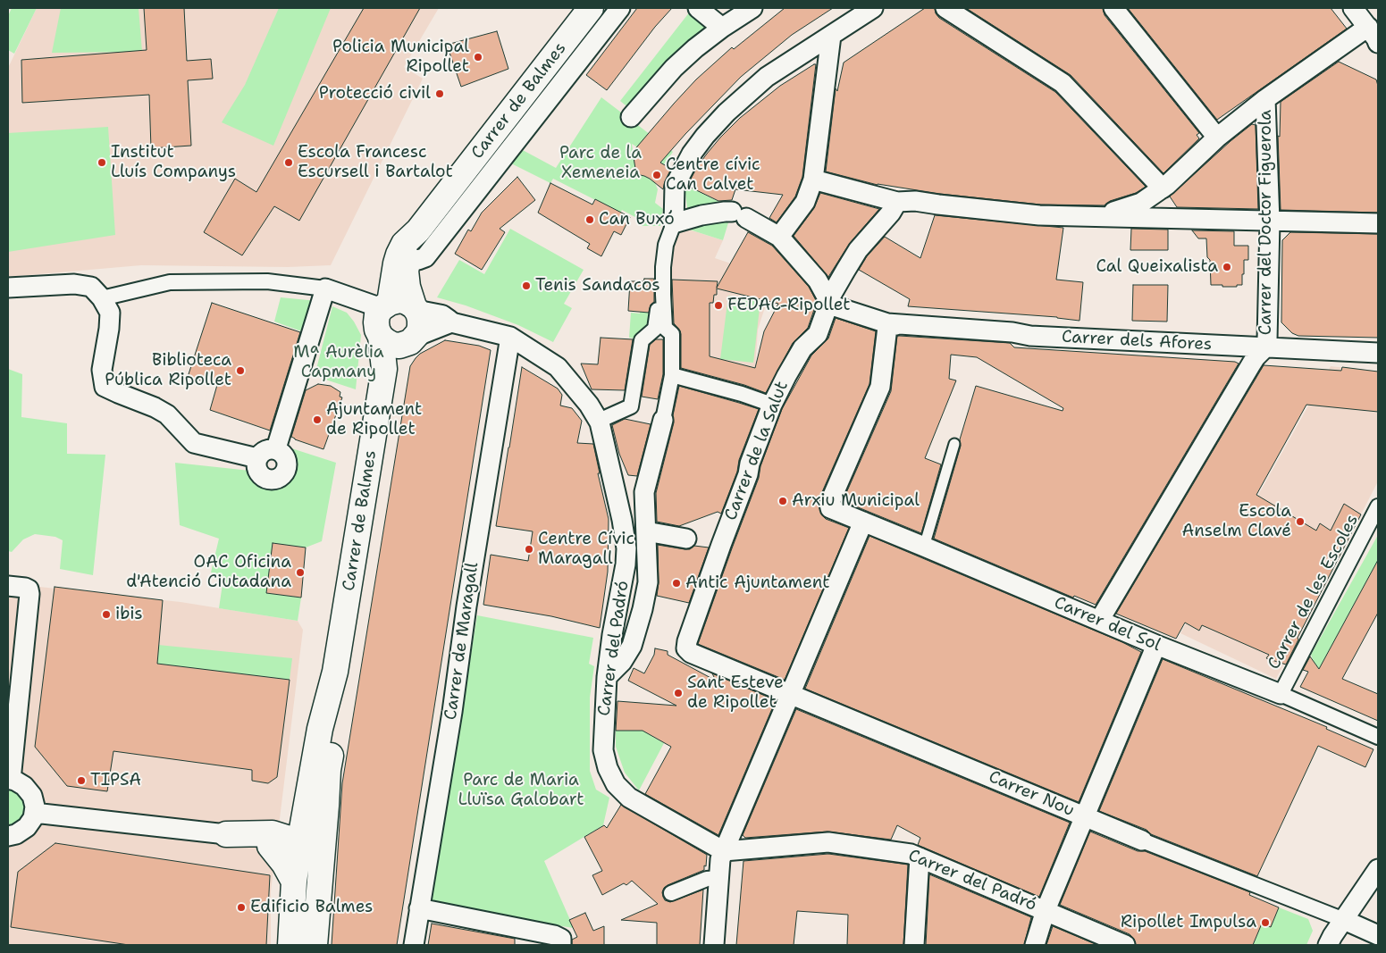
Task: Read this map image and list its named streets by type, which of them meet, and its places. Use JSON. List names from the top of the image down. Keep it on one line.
{"streets":{"main road":["Carrer de Balmes"],"street":["Carrer del Doctor Figuerola","Carrer dels Afores","Carrer de la Salut","Carrer de les Escoles","Carrer del Sol","Carrer de Maragall","Carrer del Padró","Carrer Nou"]},"crossings":[["Carrer de Balmes","Carrer del Padró"],["Carrer del Doctor Figuerola","Carrer dels Afores"],["Carrer del Doctor Figuerola","Carrer del Sol"],["Carrer dels Afores","Carrer de la Salut"],["Carrer dels Afores","Carrer del Sol"],["Carrer de la Salut","Carrer Nou"],["Carrer de les Escoles","Carrer del Sol"],["Carrer de Maragall","Carrer del Padró"]],"parks":["Parc de la Xemeneia","Mª Aurèlia Capmany","Parc de Maria Lluïsa Galobart"],"places":["Policia Municipal Ripollet","Protecció civil","Institut Lluís Companys","Escola Francesc Escursell i Bartalot","Centre cívic Can Calvet","Can Buxó","Cal Queixalista","Tenis Sandacos","FEDAC-Ripollet","Biblioteca Pública Ripollet","Ajuntament de Ripollet","Arxiu Municipal","Escola Anselm Clavé","Centre Cívic Maragall","OAC Oficina d'Atenció Ciutadana","Antic Ajuntament","ibis","Sant Esteve de Ripollet","TIPSA","Edificio Balmes","Ripollet Impulsa"]}
